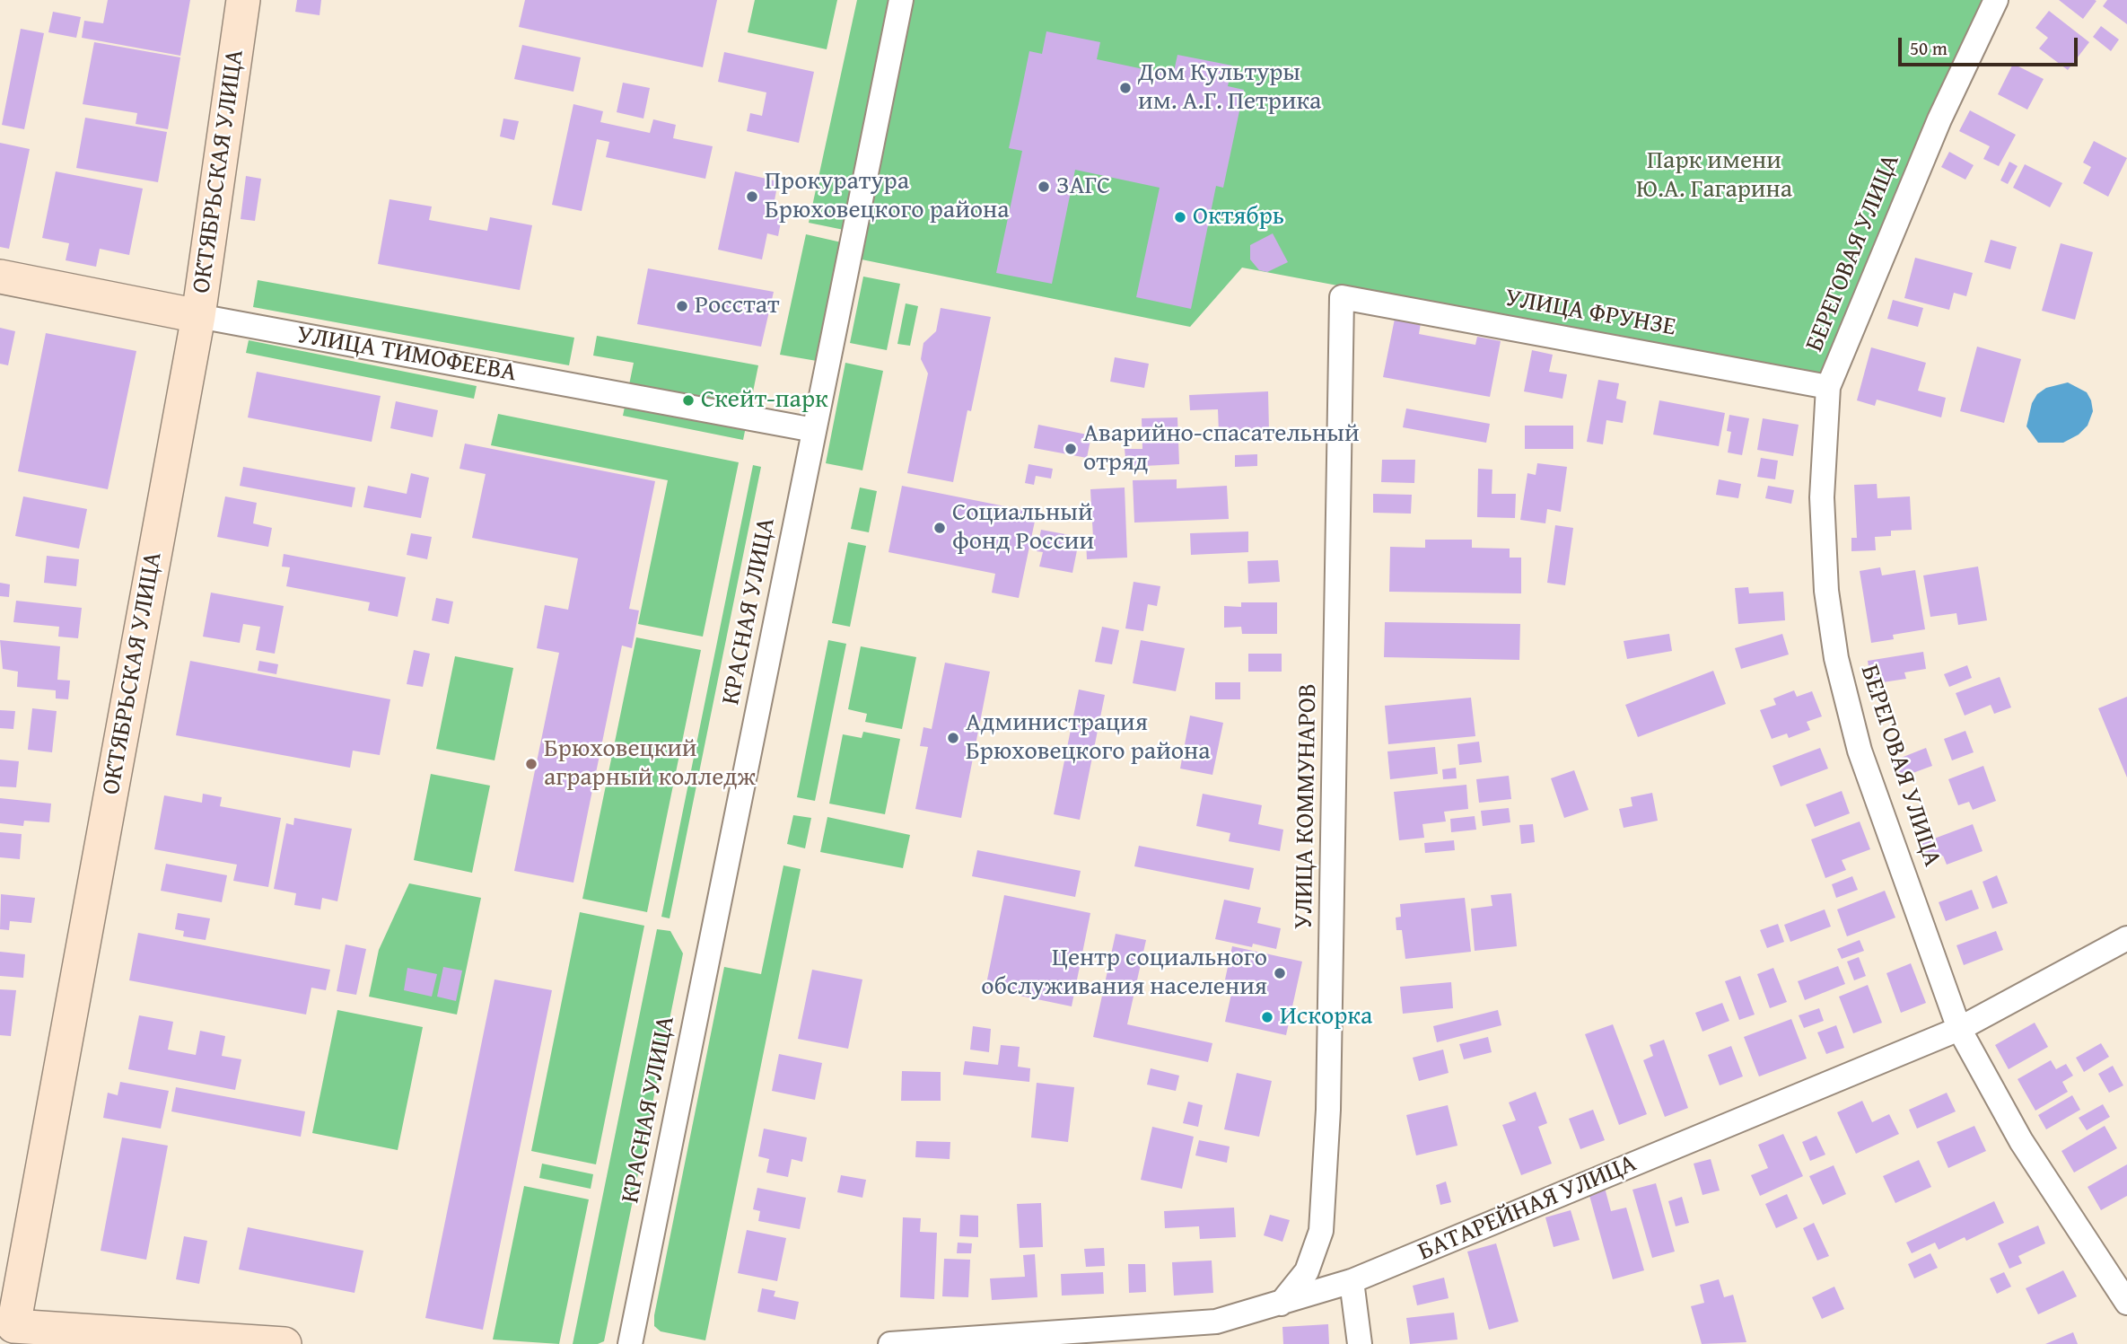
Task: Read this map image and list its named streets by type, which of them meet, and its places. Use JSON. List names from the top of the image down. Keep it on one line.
{"streets":{"street":["ОКТЯБРЬСКАЯ УЛИЦА","БЕРЕГОВАЯ УЛИЦА","УЛИЦА ФРУНЗЕ","УЛИЦА ТИМОФЕЕВА","КРАСНАЯ УЛИЦА","УЛИЦА КОММУНАРОВ","БАТАРЕЙНАЯ УЛИЦА"]},"crossings":[["ОКТЯБРЬСКАЯ УЛИЦА","УЛИЦА ТИМОФЕЕВА"],["БЕРЕГОВАЯ УЛИЦА","УЛИЦА ФРУНЗЕ"],["БЕРЕГОВАЯ УЛИЦА","БАТАРЕЙНАЯ УЛИЦА"],["УЛИЦА ФРУНЗЕ","УЛИЦА КОММУНАРОВ"],["УЛИЦА ТИМОФЕЕВА","КРАСНАЯ УЛИЦА"],["УЛИЦА КОММУНАРОВ","БАТАРЕЙНАЯ УЛИЦА"]],"parks":["Парк имени Ю.А. Гагарина"],"places":["Дом Культуры им. А.Г. Петрика","ЗАГС","Прокуратура Брюховецкого района","Октябрь","Росстат","Скейт-парк","Аварийно-спасательный отряд","Социальный фонд России","Администрация Брюховецкого района","Брюховецкий аграрный колледж","Центр социального обслуживания населения","Искорка"],"scale_bar":"50 m"}
